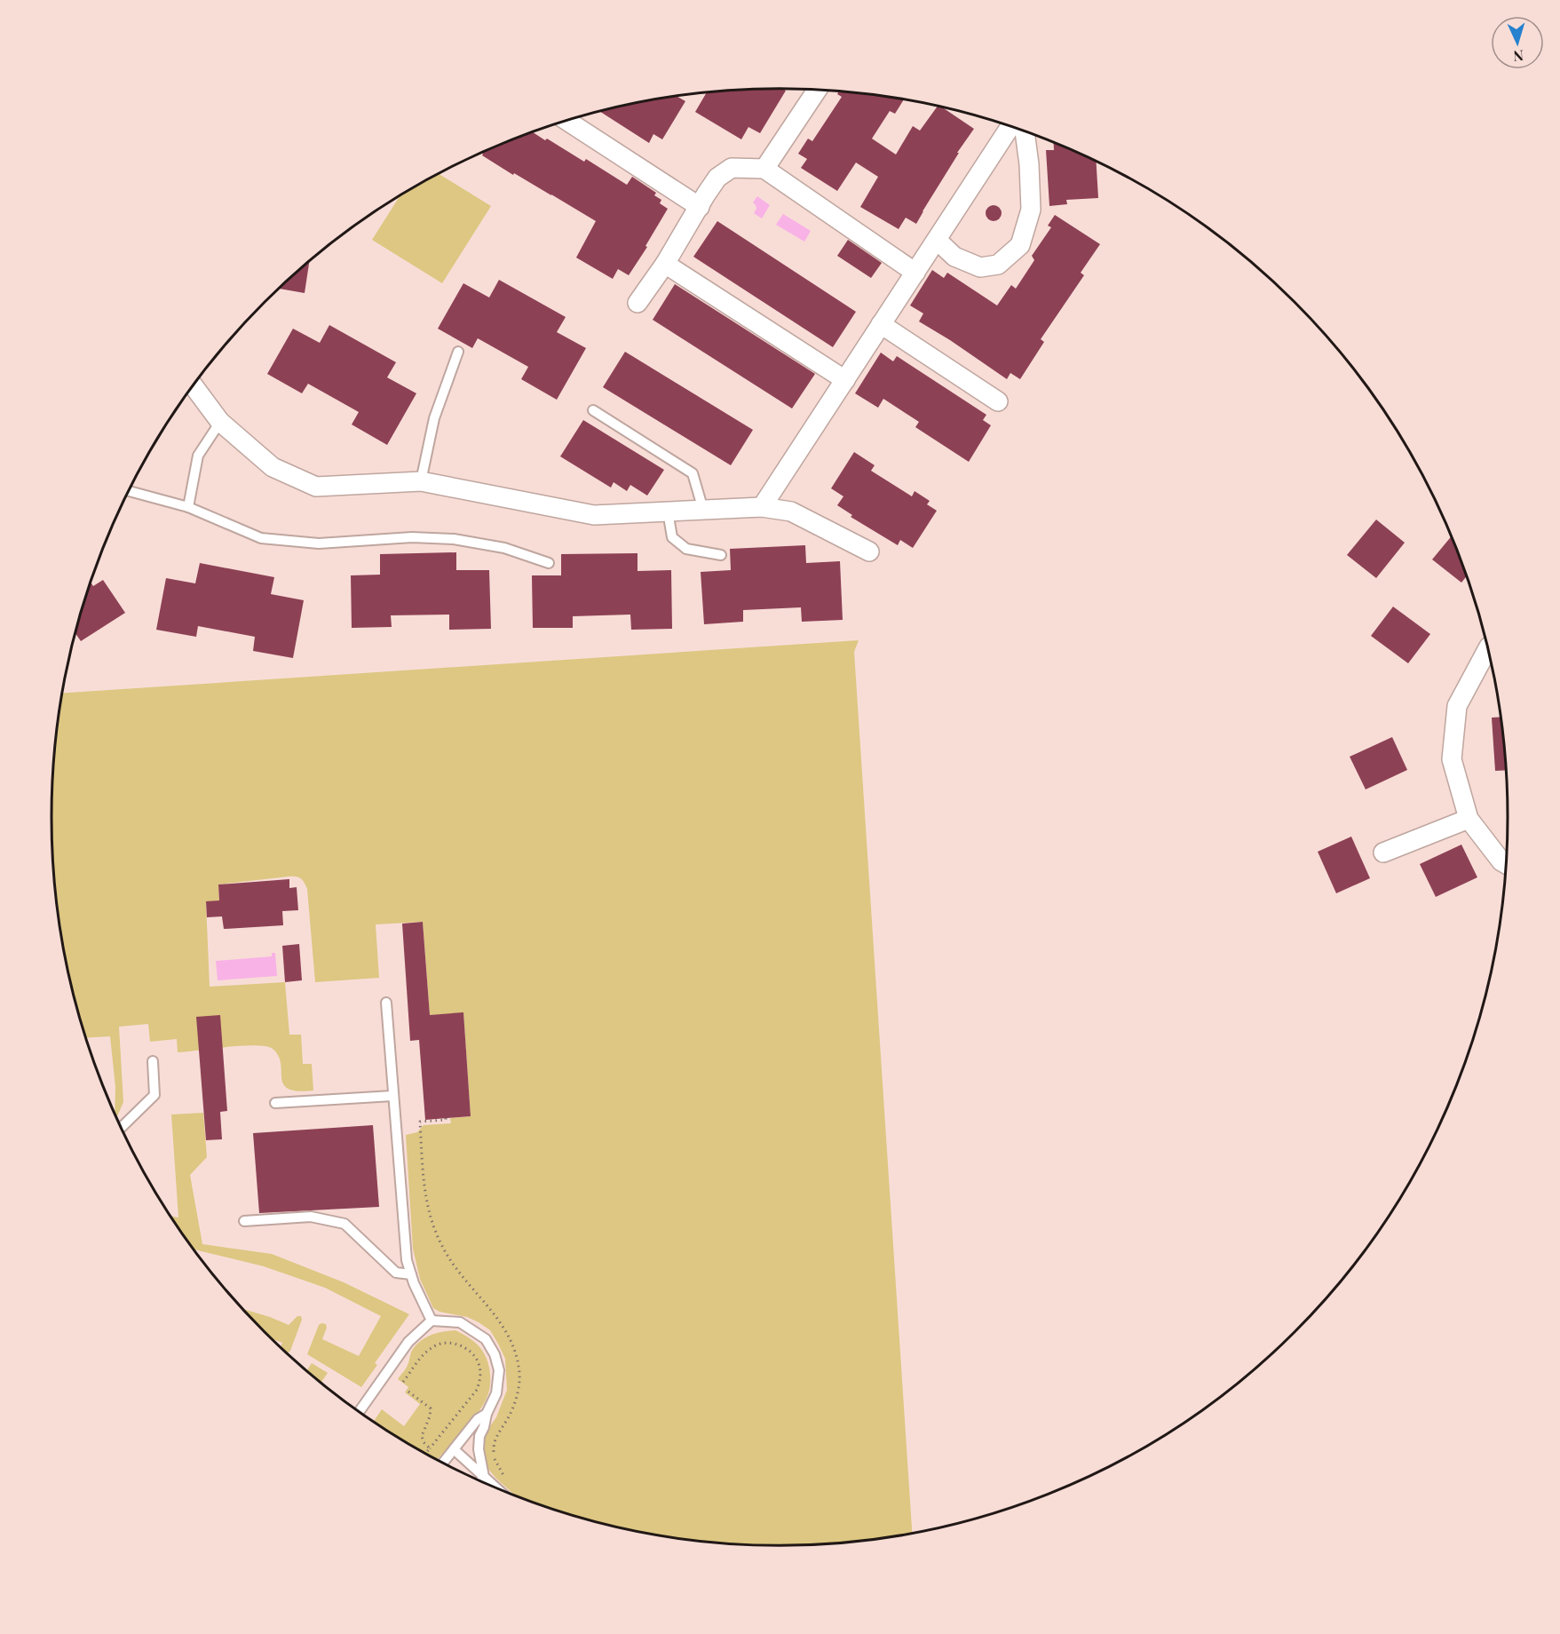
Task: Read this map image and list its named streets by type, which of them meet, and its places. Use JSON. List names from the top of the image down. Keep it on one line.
{"north":"bottom"}
